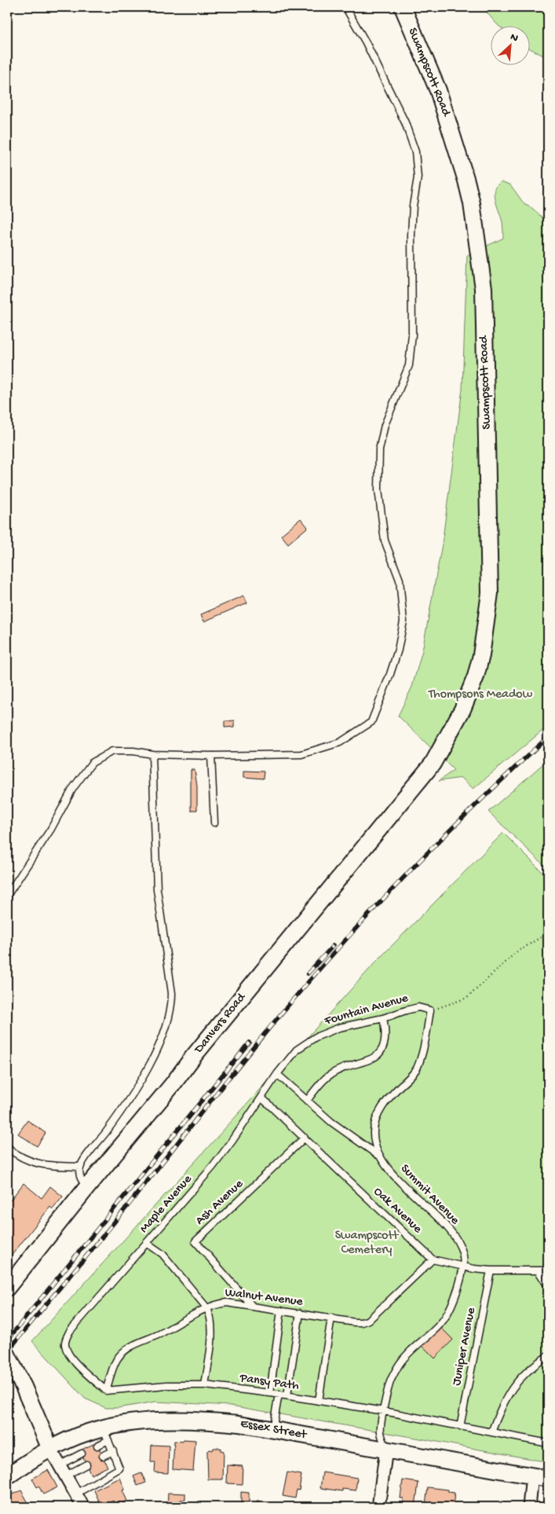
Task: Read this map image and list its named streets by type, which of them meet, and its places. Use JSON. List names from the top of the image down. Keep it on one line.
{"streets":{"street":["Swampscott Road","Danvers Road","Essex Street"],"lane":["Fountain Avenue","Summit Avenue","Ash Avenue","Maple Avenue","Oak Avenue","Walnut Avenue","Juniper Avenue","Pansy Path"]},"crossings":[["Swampscott Road","Danvers Road"],["Fountain Avenue","Summit Avenue"],["Fountain Avenue","Maple Avenue"],["Summit Avenue","Pansy Path"],["Summit Avenue","Essex Street"],["Ash Avenue","Oak Avenue"],["Ash Avenue","Walnut Avenue"],["Maple Avenue","Oak Avenue"],["Maple Avenue","Walnut Avenue"],["Maple Avenue","Pansy Path"],["Oak Avenue","Walnut Avenue"],["Walnut Avenue","Pansy Path"],["Juniper Avenue","Pansy Path"]],"parks":["Thompsons Meadow","Swampscott Cemetery"],"north":"top right"}
